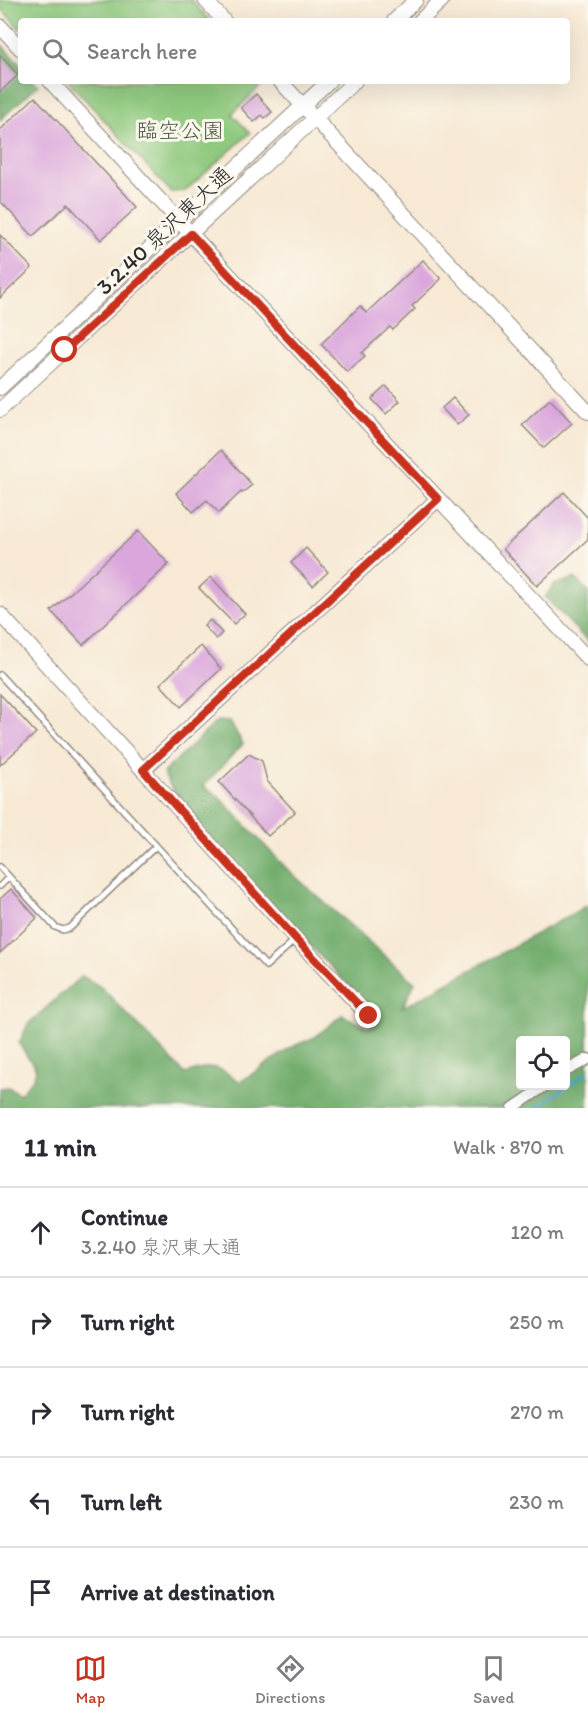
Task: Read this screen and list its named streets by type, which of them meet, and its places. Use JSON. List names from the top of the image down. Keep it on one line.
{"streets":{"street":["3.2.40 泉沢東大通"]},"parks":["臨空公園"],"page":{"search":"Search here","heading":["11 min","Walk · 870 m"],"list":[["Continue","3.2.40 泉沢東大通","120 m"],["Turn right","250 m"],["Turn right","270 m"],["Turn left","230 m"],"Arrive at destination"],"nav":["Map","Directions","Saved"]}}
